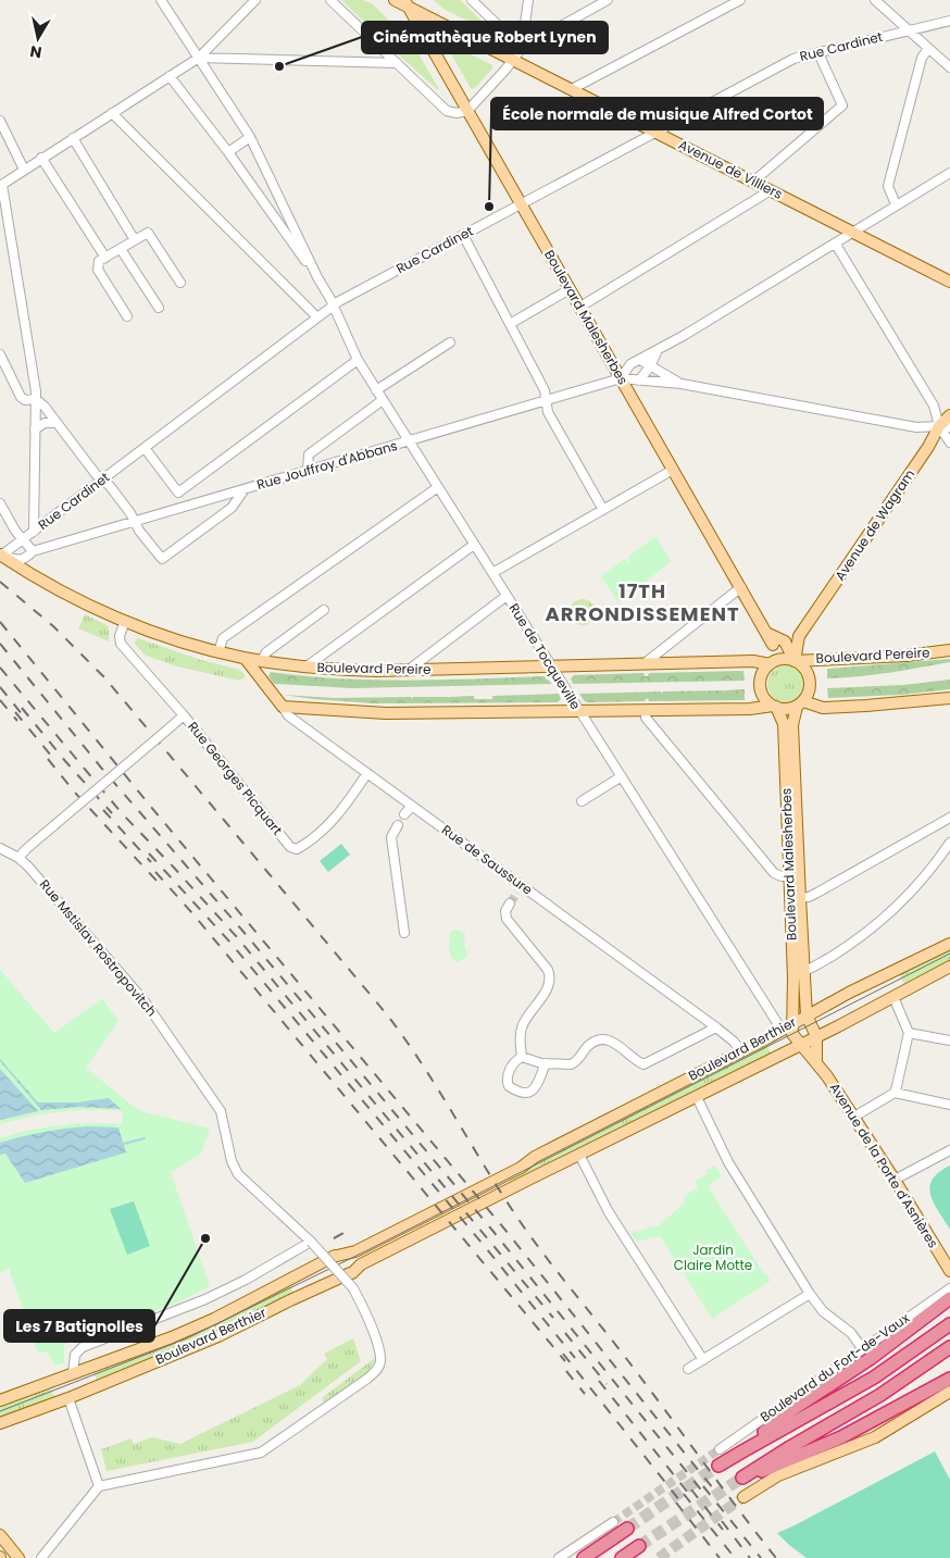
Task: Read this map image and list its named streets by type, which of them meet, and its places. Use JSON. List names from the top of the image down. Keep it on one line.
{"streets":{"main road":["Avenue de Villiers","Boulevard Malesherbes","Avenue de Wagram","Boulevard Pereire","Rue de Saussure","Boulevard Berthier","Avenue de la Porte d'Asnières"],"street":["Rue Cardinet","Rue Jouffroy d'Abbans","Rue de Tocqueville","Rue Georges Picquart","Rue Mstislav Rostropovitch","Boulevard du Fort-de-Vaux"]},"crossings":[["Rue Cardinet","Avenue de Villiers"],["Rue Cardinet","Boulevard Malesherbes"],["Rue Cardinet","Rue de Tocqueville"],["Avenue de Villiers","Boulevard Malesherbes"],["Avenue de Villiers","Rue Jouffroy d'Abbans"],["Boulevard Malesherbes","Rue Jouffroy d'Abbans"],["Boulevard Malesherbes","Avenue de Wagram"],["Boulevard Malesherbes","Boulevard Pereire"],["Boulevard Malesherbes","Rue de Tocqueville"],["Boulevard Malesherbes","Boulevard Berthier"],["Rue Jouffroy d'Abbans","Boulevard Pereire"],["Rue Jouffroy d'Abbans","Rue de Tocqueville"],["Avenue de Wagram","Boulevard Pereire"],["Boulevard Pereire","Rue de Tocqueville"],["Boulevard Pereire","Rue Georges Picquart"],["Boulevard Pereire","Rue de Saussure"],["Rue de Tocqueville","Boulevard Berthier"],["Rue Georges Picquart","Rue de Saussure"],["Rue de Saussure","Boulevard Berthier"],["Boulevard Berthier","Avenue de la Porte d'Asnières"]],"districts":["17TH ARRONDISSEMENT"],"parks":["Jardin Claire Motte"],"places":["Cinémathèque Robert Lynen","École normale de musique Alfred Cortot","Les 7 Batignolles"],"north":"bottom"}
